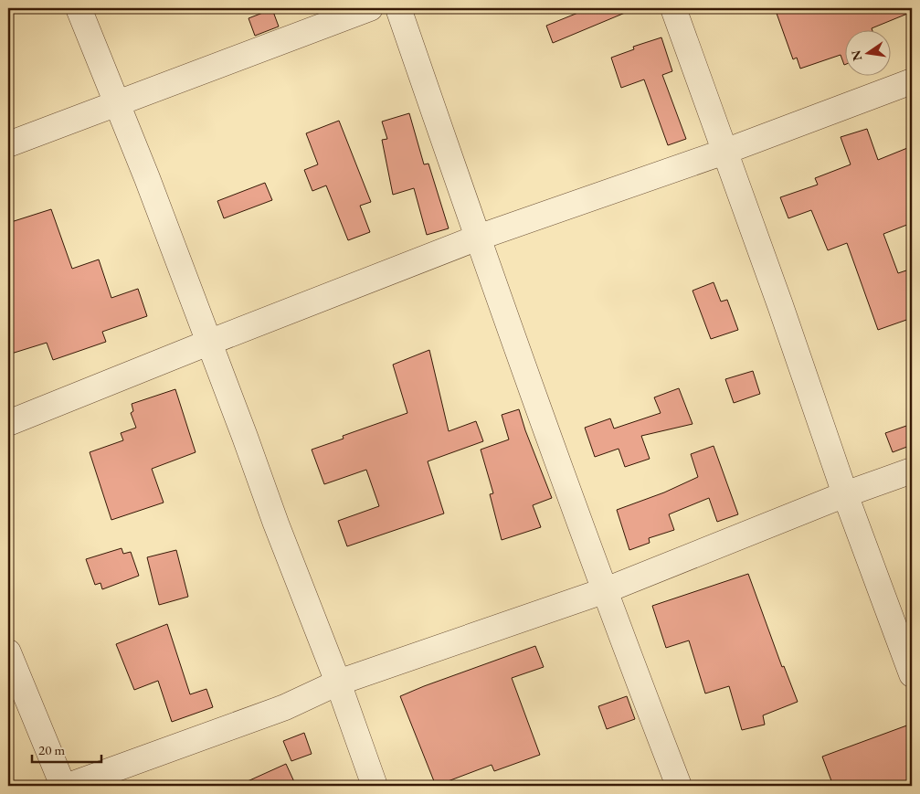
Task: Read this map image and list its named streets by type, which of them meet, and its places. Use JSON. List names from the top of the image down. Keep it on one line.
{"scale_bar":"20 m","north":"left"}
